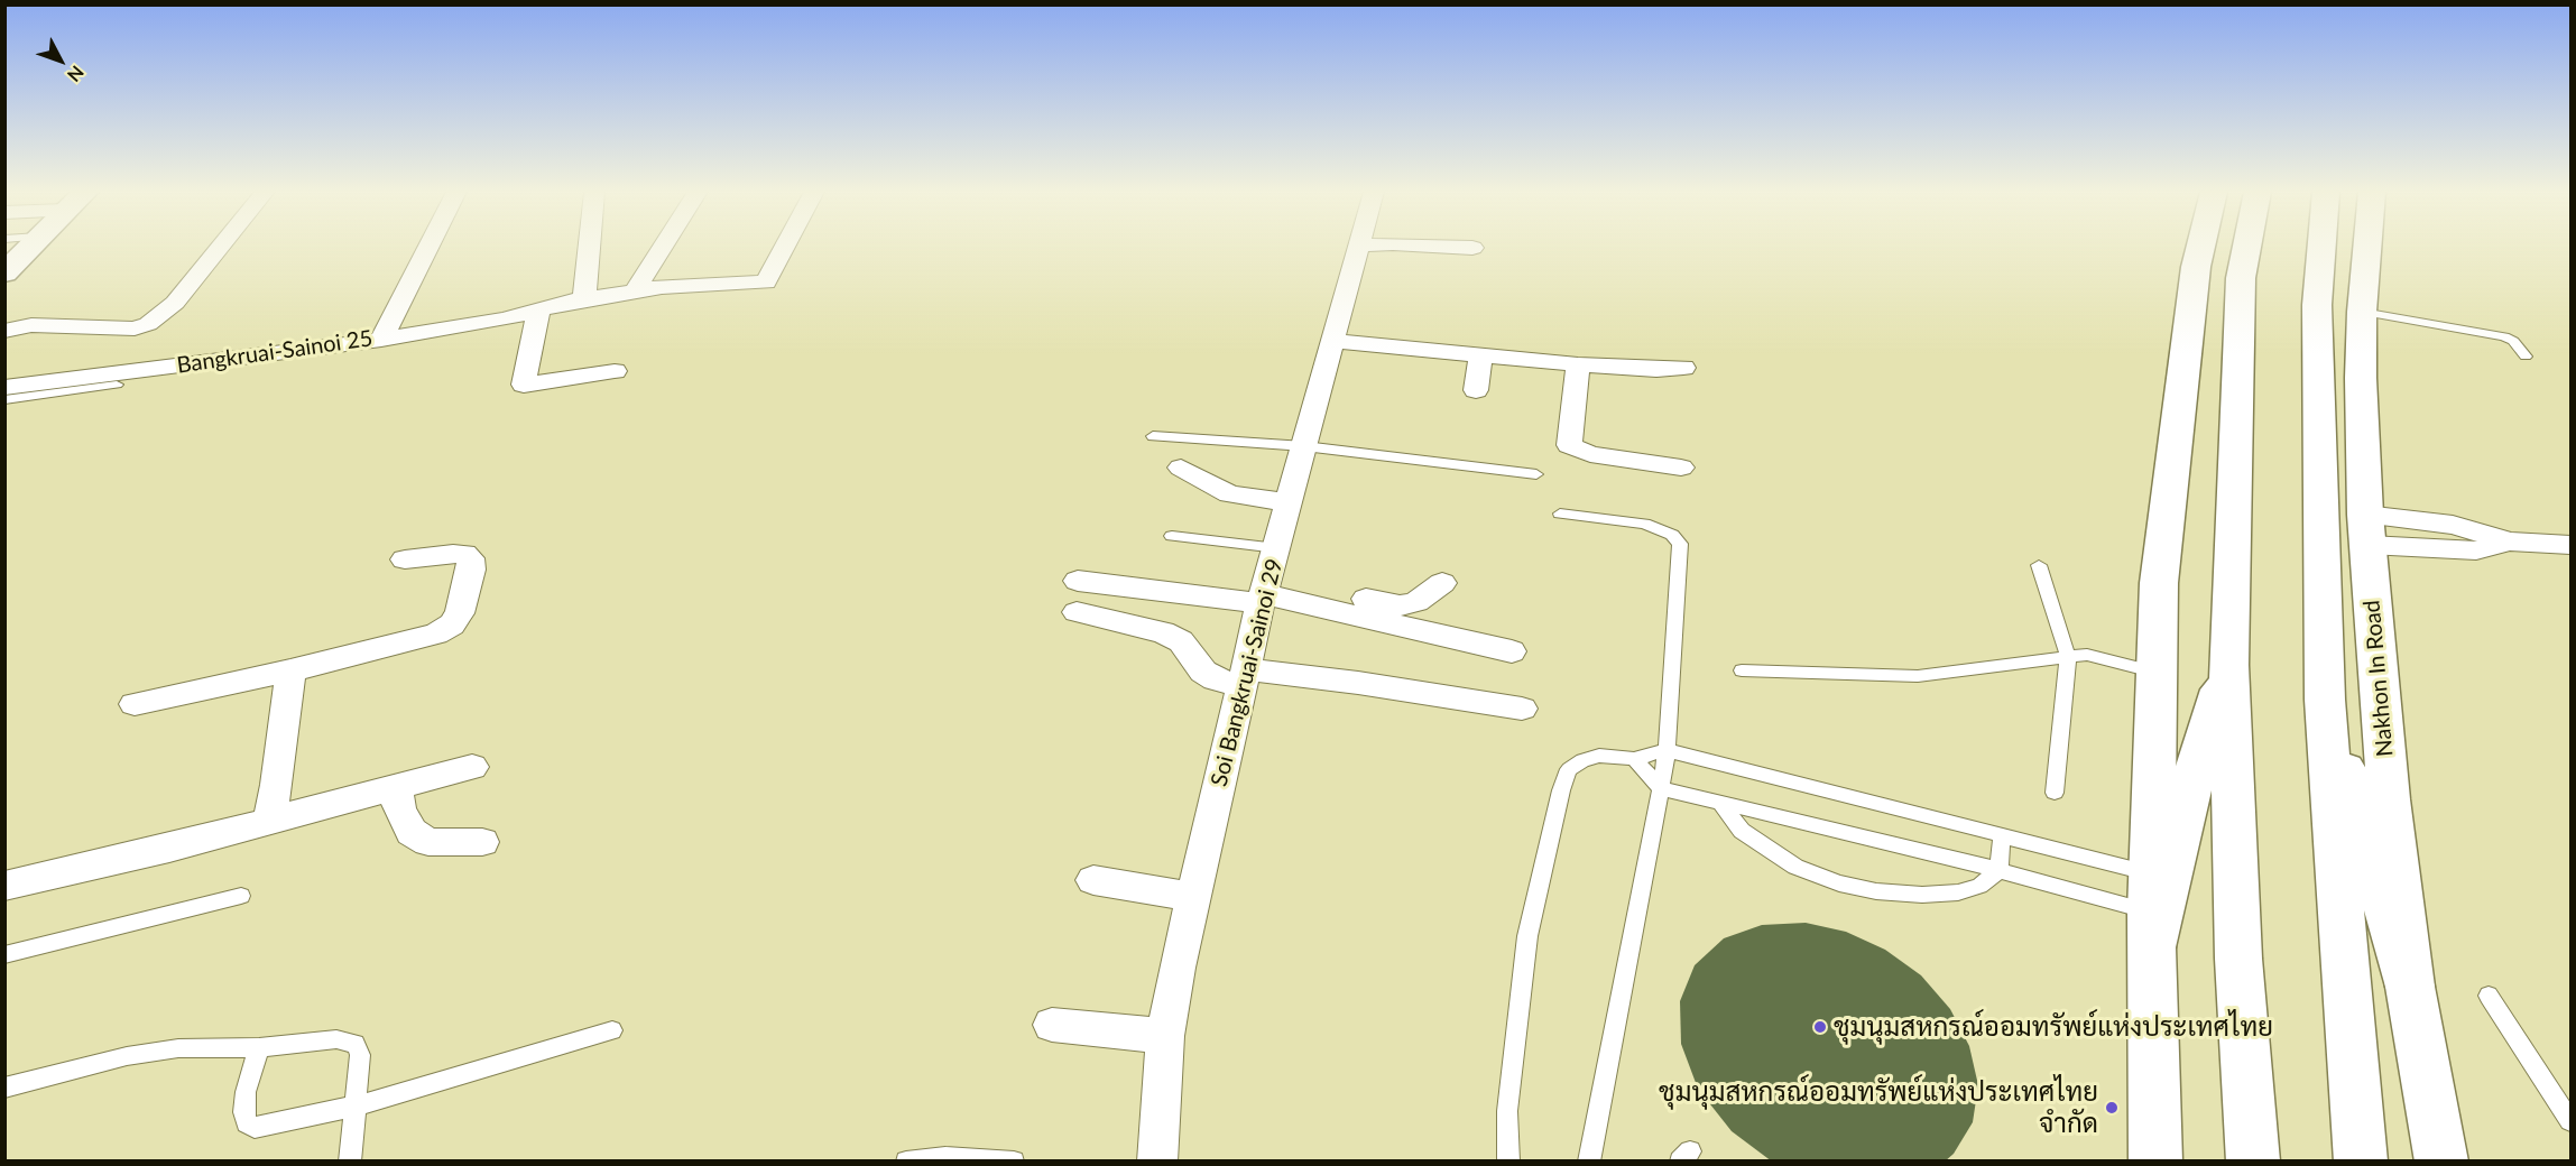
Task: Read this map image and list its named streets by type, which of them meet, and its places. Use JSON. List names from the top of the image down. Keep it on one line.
{"streets":{"main road":["Nakhon In Road"],"street":["Bangkruai-Sainoi 25","Soi Bangkruai-Sainoi 29"]},"places":["ชุมนุมสหกรณ์ออมทรัพย์แห่งประเทศไทย","ชุมนุมสหกรณ์ออมทรัพย์แห่งประเทศไทย จำกัด"],"north":"bottom right"}
